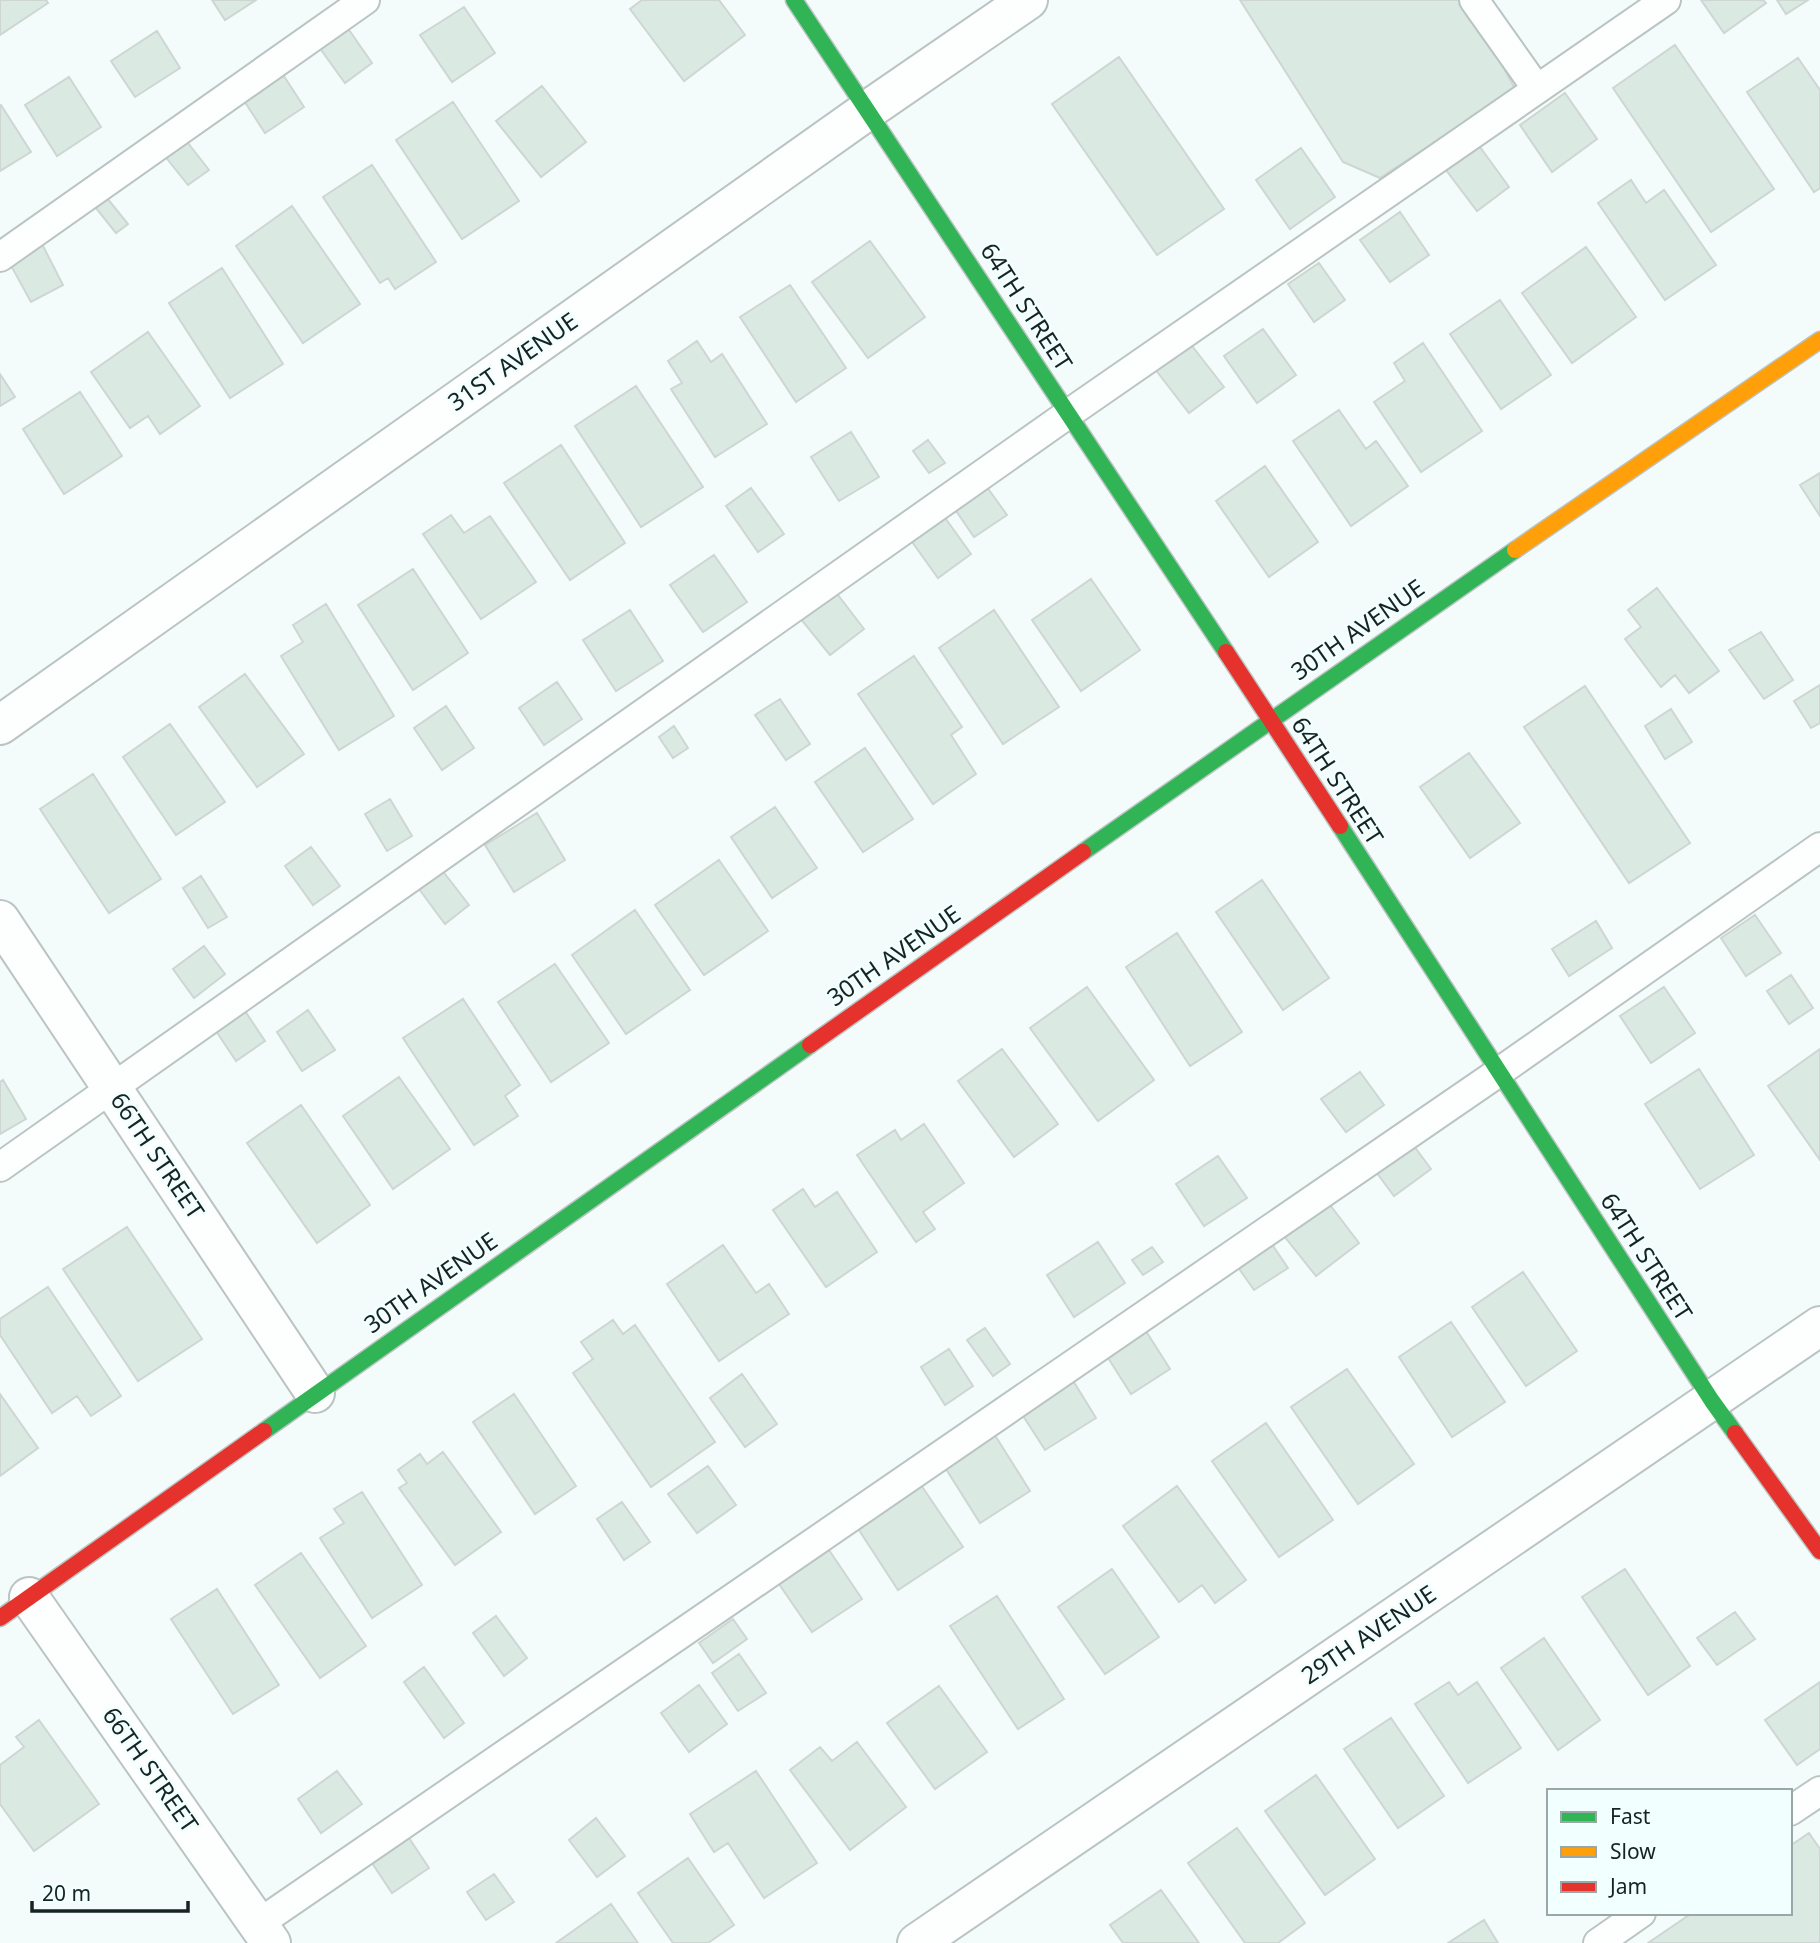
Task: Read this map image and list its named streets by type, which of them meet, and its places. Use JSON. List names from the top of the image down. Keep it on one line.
{"streets":{"street":["64TH STREET","31ST AVENUE","30TH AVENUE","66TH STREET","29TH AVENUE"]},"crossings":[["64TH STREET","31ST AVENUE"],["64TH STREET","30TH AVENUE"],["64TH STREET","29TH AVENUE"],["30TH AVENUE","66TH STREET"]],"legend":["Fast","Slow","Jam"],"scale_bar":"20 m"}
